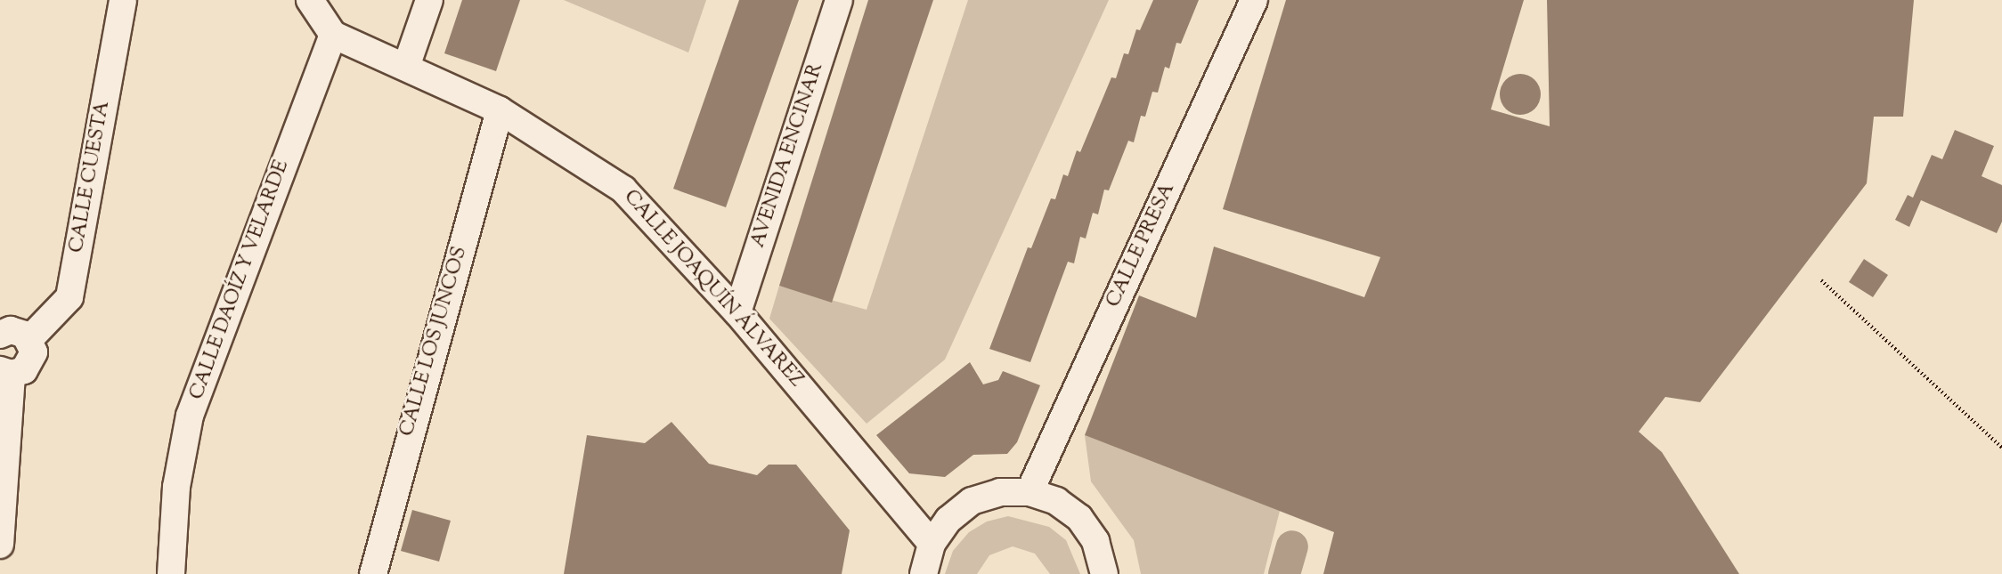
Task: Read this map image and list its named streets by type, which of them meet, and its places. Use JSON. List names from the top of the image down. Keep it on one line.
{"streets":{"street":["AVENIDA ENCINAR","CALLE CUESTA","CALLE PRESA","CALLE DAOÍZ Y VELARDE","CALLE JOAQUÍN ÁLVAREZ","CALLE LOS JUNCOS"]},"crossings":[["AVENIDA ENCINAR","CALLE JOAQUÍN ÁLVAREZ"],["CALLE DAOÍZ Y VELARDE","CALLE JOAQUÍN ÁLVAREZ"],["CALLE JOAQUÍN ÁLVAREZ","CALLE LOS JUNCOS"]]}
